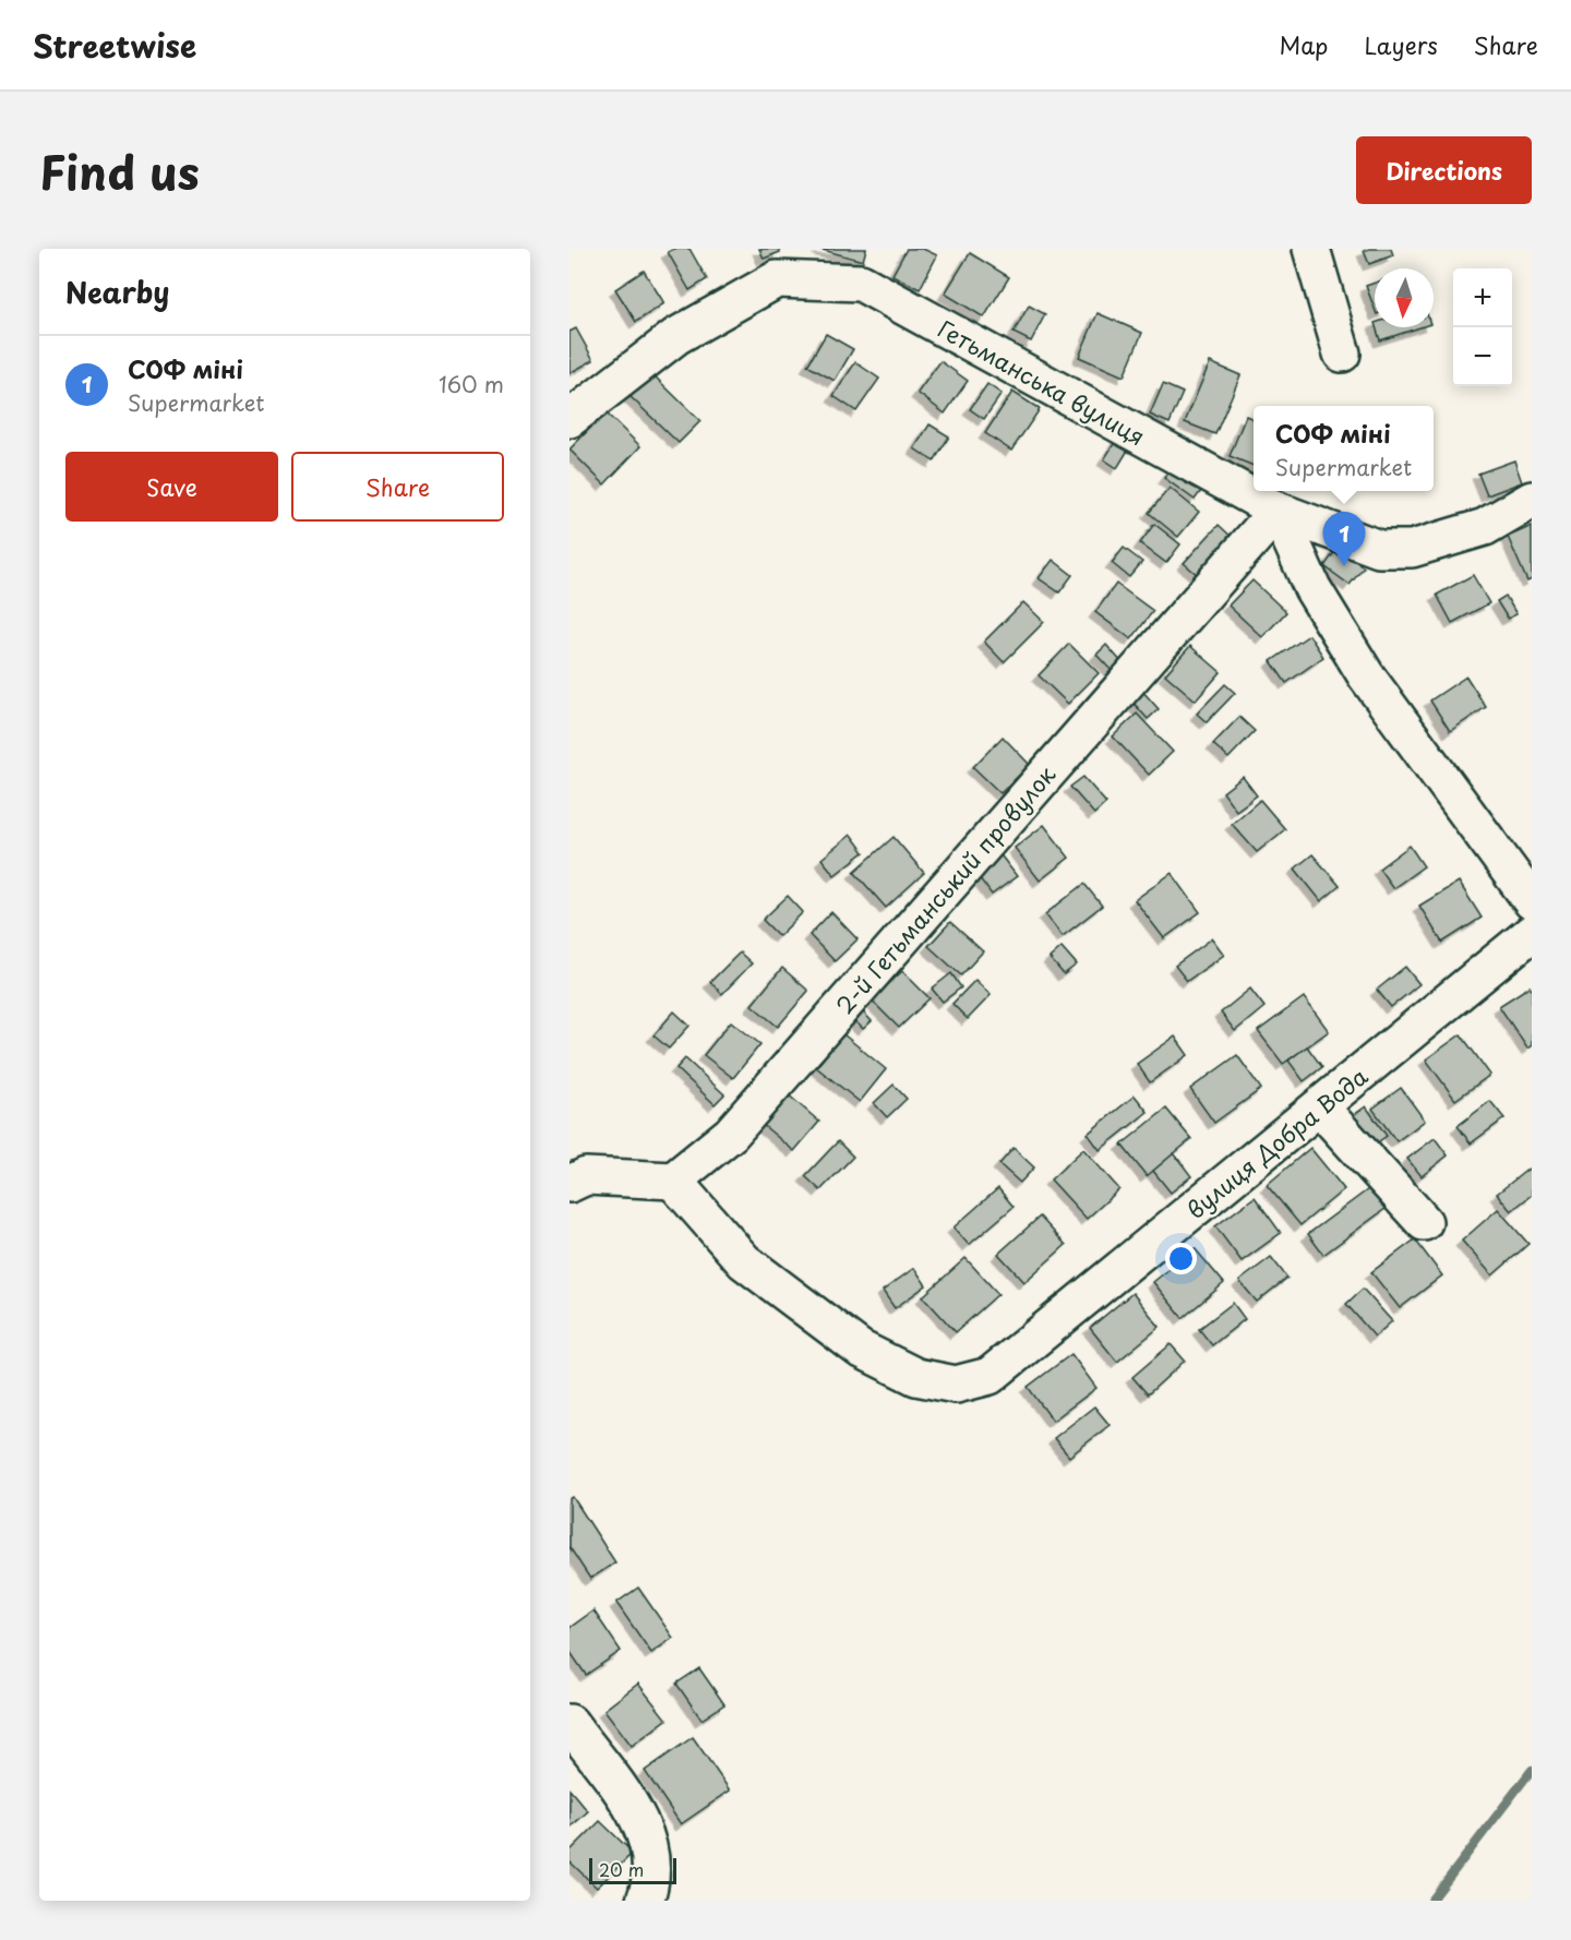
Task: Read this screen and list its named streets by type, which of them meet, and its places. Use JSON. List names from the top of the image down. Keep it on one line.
{"streets":{"street":["Гетьманська вулиця","2-й Гетьманський провулок","вулиця Добра Вода"]},"crossings":[["Гетьманська вулиця","2-й Гетьманський провулок"],["2-й Гетьманський провулок","вулиця Добра Вода"]],"scale_bar":"20 m","north":"bottom","page":{"header":"Streetwise","nav":["Map","Layers","Share"],"title":"Find us","buttons":["Directions",["Save","Share"]],"heading":"Nearby","map_buttons":["+","−"],"list":[{"mark":"1","name":"СОФ міні","note":"Supermarket","value":"160 m"}],"popup":["СОФ міні","Supermarket"],"pins":"1","scale":"20 m"}}
